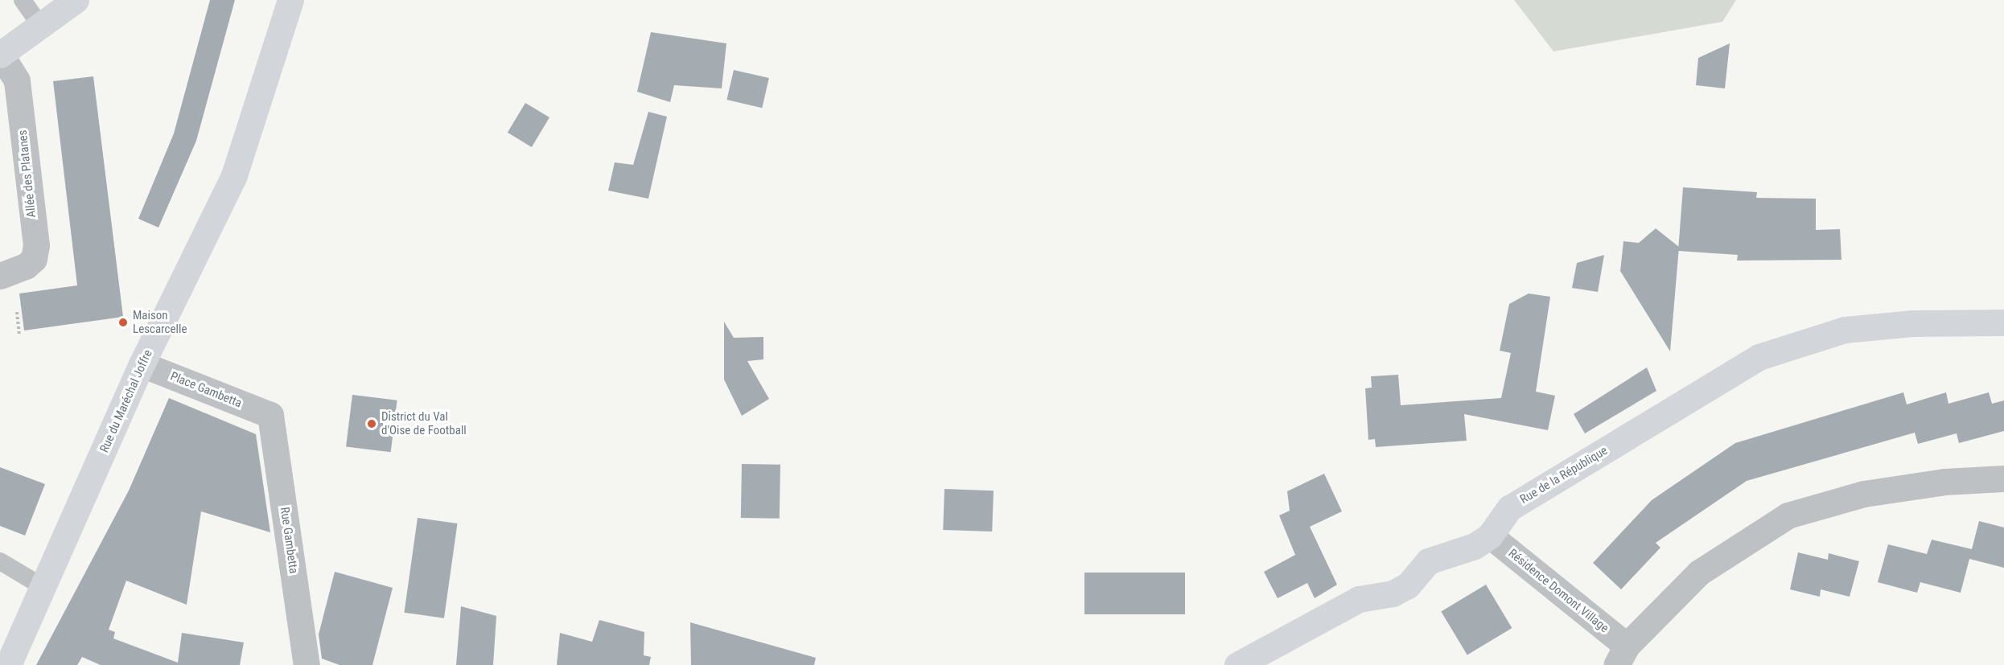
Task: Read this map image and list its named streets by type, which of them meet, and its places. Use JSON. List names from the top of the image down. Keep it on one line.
{"streets":{"street":["Allée des Platanes","Place Gambetta","Rue du Maréchal Joffre","Rue de la République","Rue Gambetta","Résidence Domont Village"]},"crossings":[["Place Gambetta","Rue du Maréchal Joffre"],["Place Gambetta","Rue Gambetta"],["Rue de la République","Résidence Domont Village"]],"places":["Maison Lescarcelle","District du Val d'Oise de Football"]}
